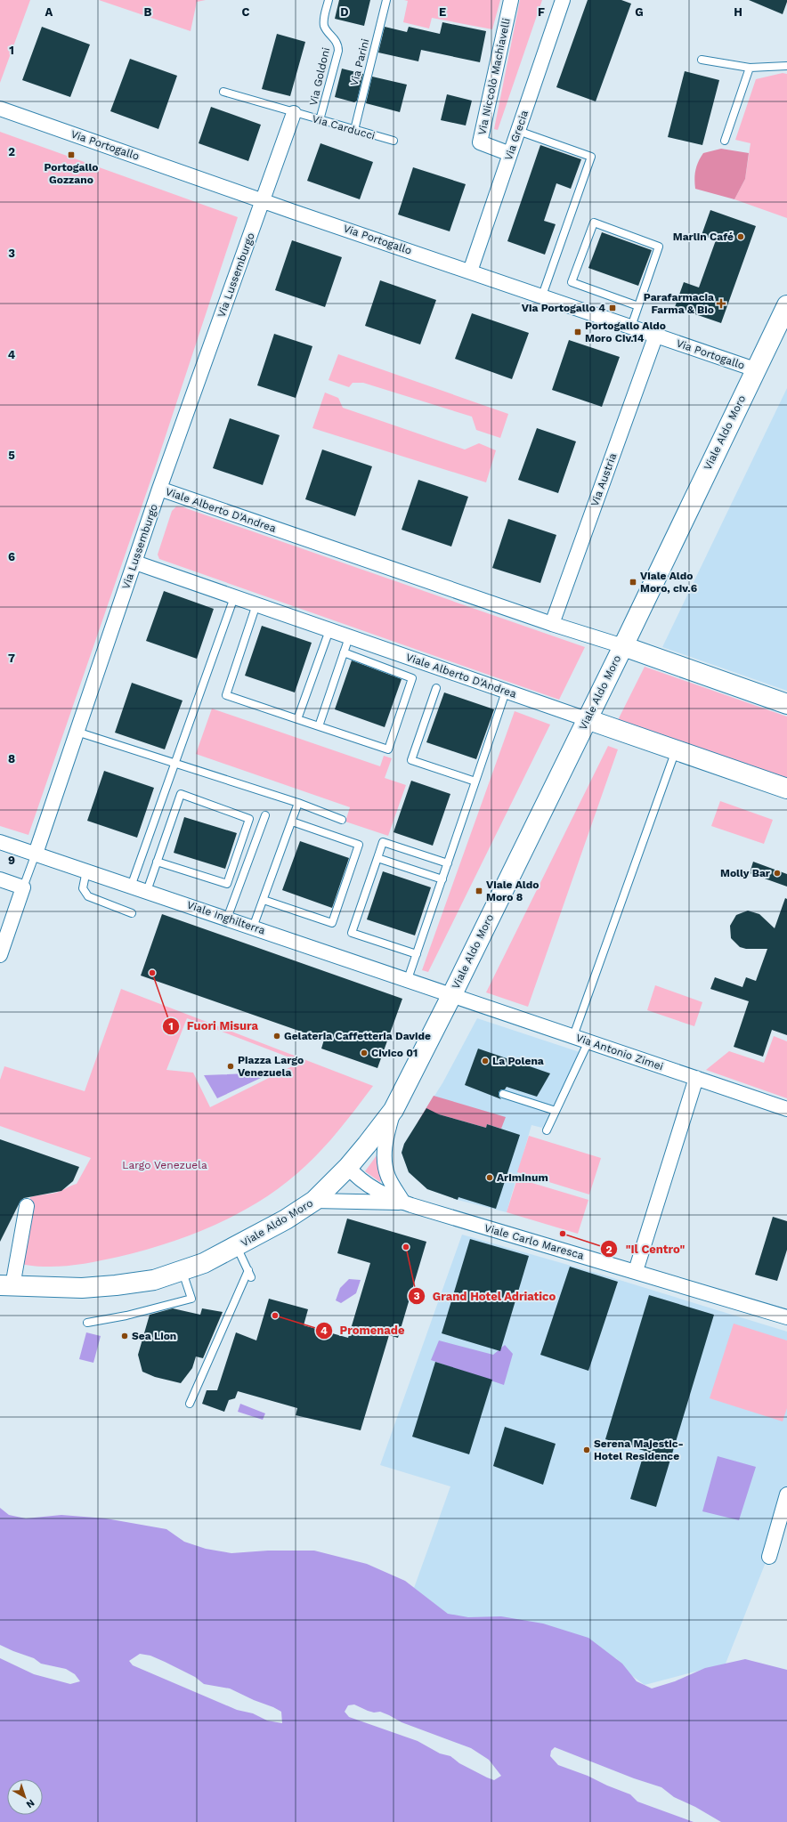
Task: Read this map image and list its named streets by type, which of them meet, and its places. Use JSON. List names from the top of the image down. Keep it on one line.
{"streets":{"street":["Via Niccolò Machiavelli","Via Grecia","Via Portogallo","Via Lussemburgo","Viale Aldo Moro","Via Austria","Viale Alberto D'Andrea","Viale Inghilterra","Via Antonio Zimei","Viale Carlo Maresca"],"lane":["Via Parini","Via Goldoni","Via Carducci"]},"crossings":[["Via Parini","Via Carducci"],["Via Goldoni","Via Carducci"],["Via Niccolò Machiavelli","Via Grecia"],["Via Grecia","Via Portogallo"],["Via Portogallo","Via Lussemburgo"],["Via Portogallo","Viale Aldo Moro"],["Via Portogallo","Via Austria"],["Via Lussemburgo","Viale Alberto D'Andrea"],["Via Lussemburgo","Viale Inghilterra"],["Viale Aldo Moro","Viale Alberto D'Andrea"],["Viale Aldo Moro","Viale Inghilterra"],["Viale Aldo Moro","Via Antonio Zimei"],["Viale Aldo Moro","Viale Carlo Maresca"],["Via Austria","Viale Alberto D'Andrea"],["Viale Inghilterra","Via Antonio Zimei"]],"parks":["Largo Venezuela"],"places":{"transit":["Portogallo Gozzano","Via Portogallo 4","Portogallo Aldo Moro Civ.14","Viale Aldo Moro, civ.6","Viale Aldo Moro 8"],"other":["Marlin Café","Molly Bar","Fuori Misura","Gelateria Caffetteria Davide","Civico 01","La Polena","Piazza Largo Venezuela","Ariminum","\"Il Centro\"","Grand Hotel Adriatico","Promenade","Sea Lion","Serena Majestic- Hotel Residence"],"health":["Parafarmacia Farma & Bio"]},"north":"bottom right","grid":{"columns":["A","B","C","D","E","F","G","H"],"rows":["1","2","3","4","5","6","7","8","9"]}}
